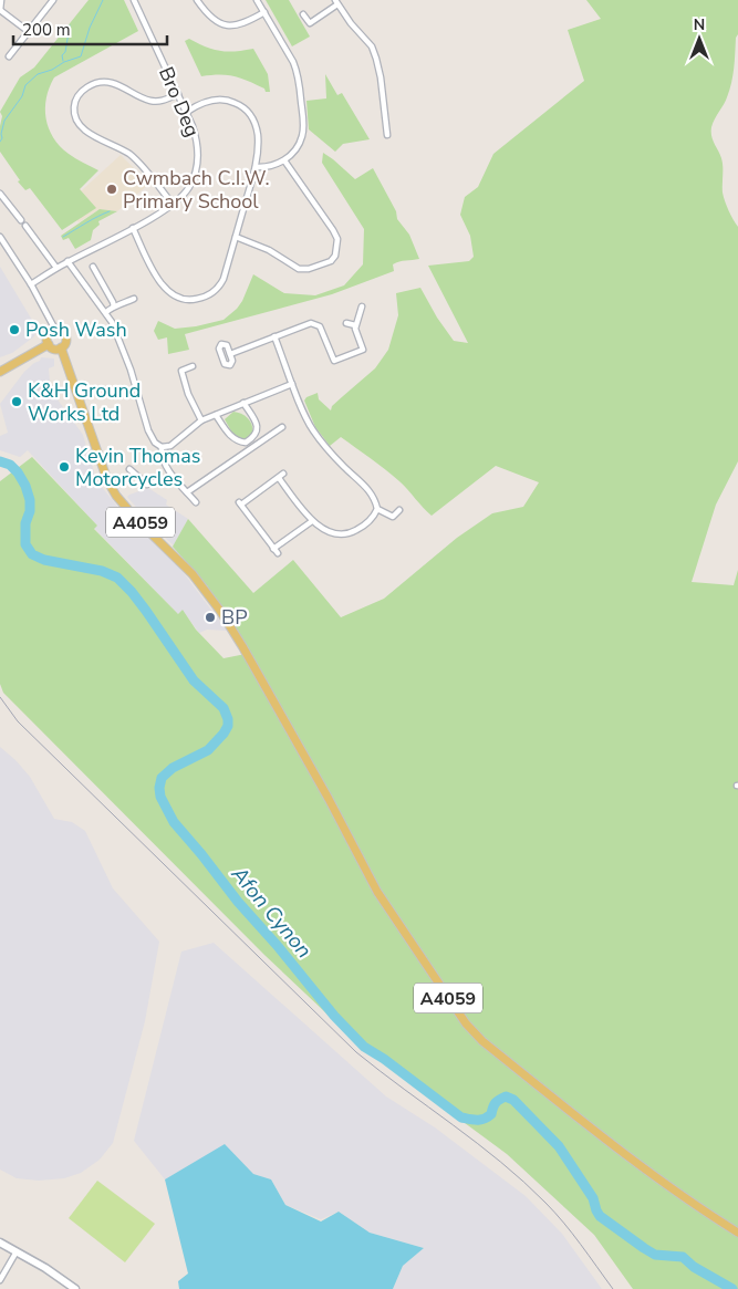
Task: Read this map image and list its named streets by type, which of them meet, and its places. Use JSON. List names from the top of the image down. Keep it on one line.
{"streets":{"main road":["A4059"],"street":["Bro Deg"]},"water":["Afon Cynon"],"places":["Cwmbach C.I.W. Primary School","Posh Wash","K&H Ground Works Ltd","Kevin Thomas Motorcycles","BP"],"scale_bar":"200 m","north":"top"}
